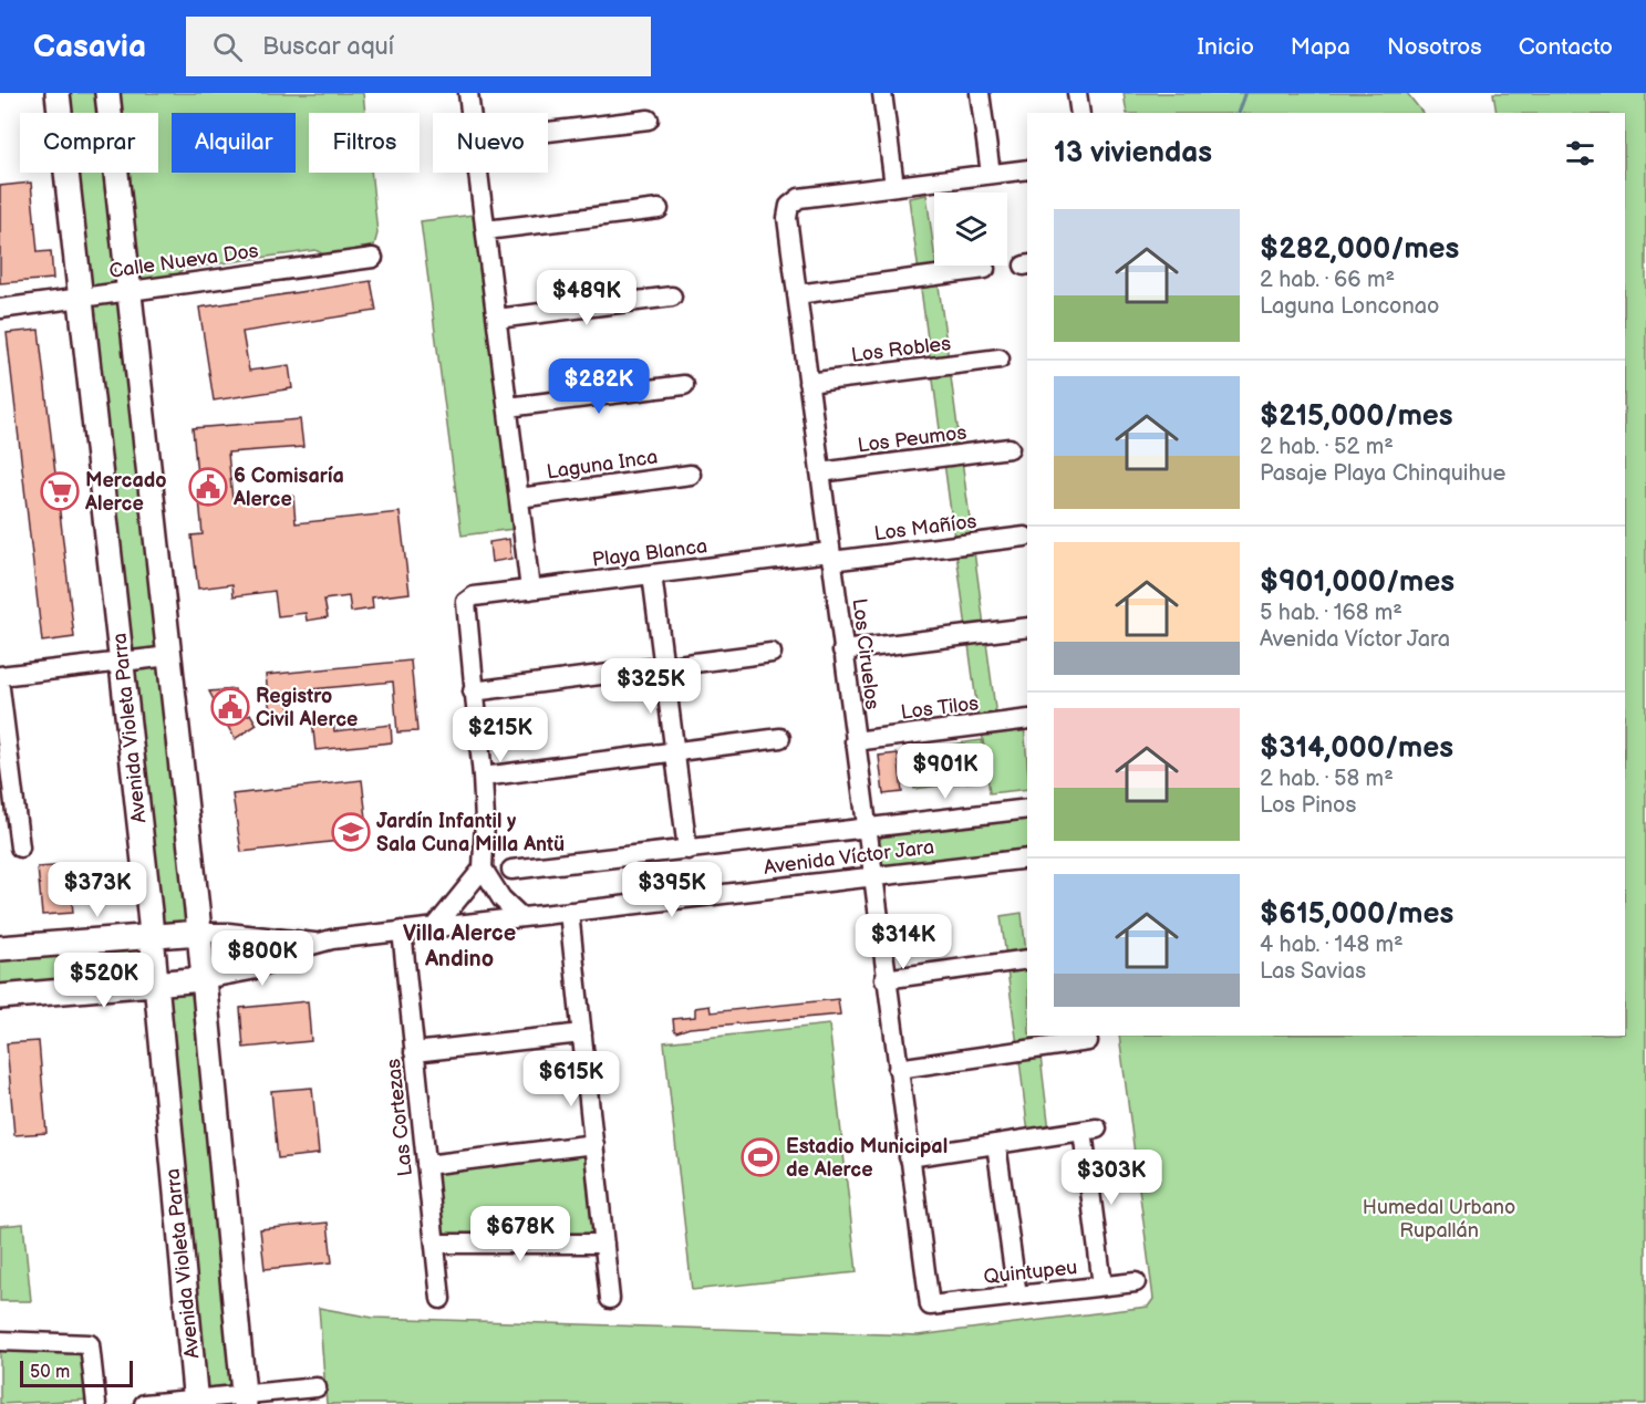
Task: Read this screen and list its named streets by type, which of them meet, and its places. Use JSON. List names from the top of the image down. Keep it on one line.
{"streets":{"main road":["Avenida Violeta Parra"],"street":["Calle Nueva Dos","Los Robles","Los Peumos","Laguna Inca","Los Mañíos","Playa Blanca","Los Ciruelos","Los Tilos","Avenida Víctor Jara","Las Cortezas","Quintupeu"]},"crossings":[["Calle Nueva Dos","Avenida Violeta Parra"],["Los Robles","Los Ciruelos"],["Los Peumos","Los Ciruelos"],["Los Mañíos","Playa Blanca"],["Los Mañíos","Los Ciruelos"],["Playa Blanca","Los Ciruelos"],["Los Ciruelos","Los Tilos"],["Los Ciruelos","Avenida Víctor Jara"],["Los Ciruelos","Quintupeu"],["Avenida Víctor Jara","Las Cortezas"]],"districts":["Villa Alerce Andino"],"parks":["Humedal Urbano Rupallán"],"places":{"public building":["6 Comisaría Alerce","Registro Civil Alerce"],"supermarket":["Mercado Alerce"],"school or university":["Jardín Infantil y Sala Cuna Milla Antü"],"sports":["Estadio Municipal de Alerce"]},"scale_bar":"50 m","page":{"header":"Casavia","search":"Buscar aquí","nav":["Inicio","Mapa","Nosotros","Contacto"],"chip":["Comprar","Alquilar","Filtros","Nuevo"],"heading":"13 viviendas","list":[{"name":"$282,000/mes","note":"2 hab. · 66 m² · Laguna Lonconao"},{"name":"$215,000/mes","note":"2 hab. · 52 m² · Pasaje Playa Chinquihue"},{"name":"$901,000/mes","note":"5 hab. · 168 m² · Avenida Víctor Jara"},{"name":"$314,000/mes","note":"2 hab. · 58 m² · Los Pinos"},{"name":"$615,000/mes","note":"4 hab. · 148 m² · Las Savias"}],"price":["$489K","$282K","$325K","$215K","$901K","$373K","$395K","$314K","$800K","$520K","$615K","$303K","$678K"],"scale":"50 m"}}
